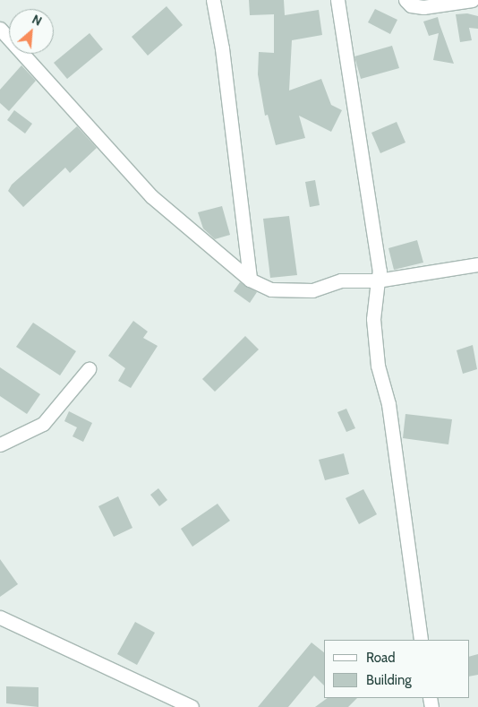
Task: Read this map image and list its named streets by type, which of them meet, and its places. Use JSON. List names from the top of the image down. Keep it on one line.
{"legend":["Road","Building"],"north":"top right"}
